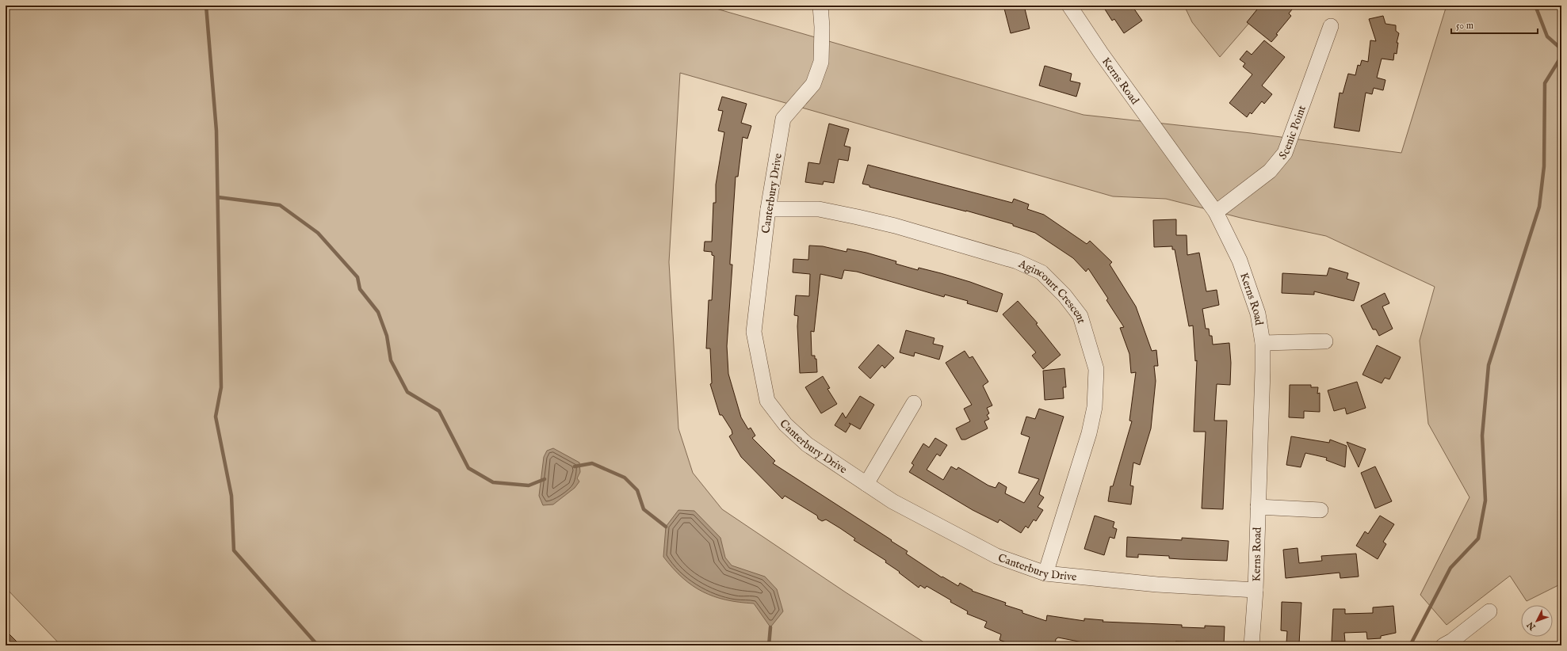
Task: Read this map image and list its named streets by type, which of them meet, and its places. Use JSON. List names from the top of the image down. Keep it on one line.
{"streets":{"street":["Kerns Road","Scenic Point","Canterbury Drive","Agincourt Crescent"]},"crossings":[["Kerns Road","Scenic Point"],["Kerns Road","Canterbury Drive"],["Canterbury Drive","Agincourt Crescent"]],"scale_bar":"50 m","north":"bottom left"}
